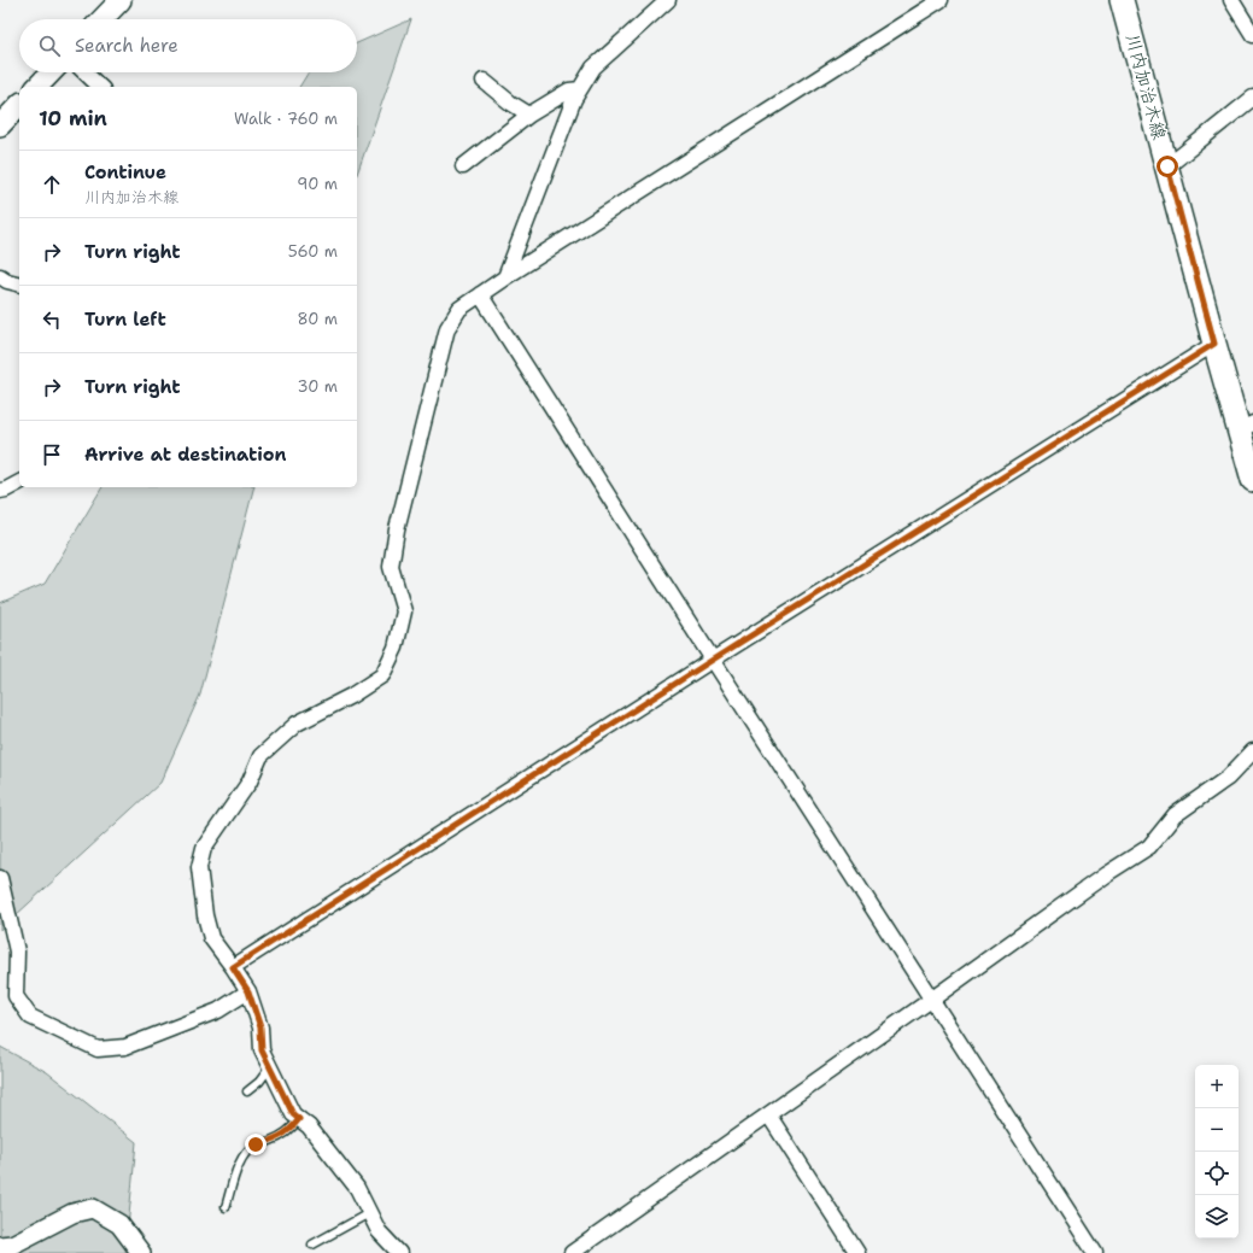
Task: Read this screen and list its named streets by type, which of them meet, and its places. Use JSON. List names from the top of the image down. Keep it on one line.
{"streets":{"main road":["川内加治木線"]},"page":{"search":"Search here","heading":["10 min","Walk · 760 m"],"list":[["Continue","川内加治木線","90 m"],["Turn right","560 m"],["Turn left","80 m"],["Turn right","30 m"],"Arrive at destination"],"map_buttons":["+","−"]}}
